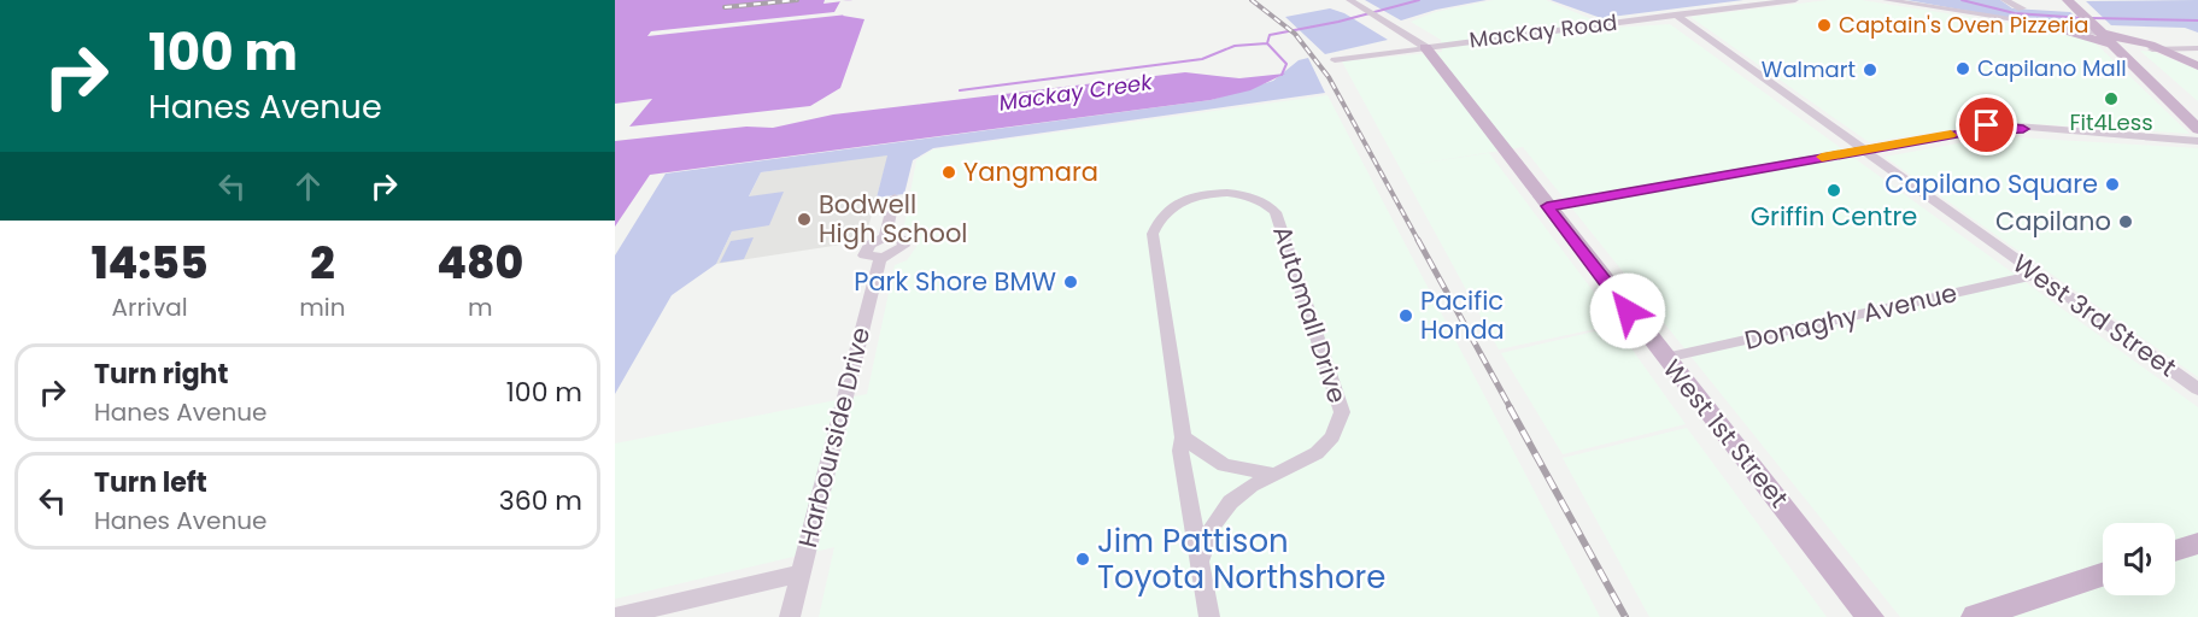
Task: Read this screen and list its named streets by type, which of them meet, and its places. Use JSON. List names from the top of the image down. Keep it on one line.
{"streets":{"main road":["West 1st Street"],"street":["MacKay Road","Automall Drive","West 3rd Street","Donaghy Avenue","Harbourside Drive"]},"crossings":[["MacKay Road","West 3rd Street"],["MacKay Road","West 1st Street"],["West 3rd Street","Donaghy Avenue"],["Donaghy Avenue","West 1st Street"]],"water":["Mackay Creek"],"places":["Captain's Oven Pizzeria","Capilano Mall","Walmart","Fit4Less","Yangmara","Capilano Square","Griffin Centre","Bodwell High School","Capilano","Park Shore BMW","Pacific Honda","Jim Pattison Toyota Northshore"],"page":{"turn":["100 m","Hanes Avenue"],"eta":["14:55","Arrival","2","min","480","m"],"list":[{"name":"Turn right","note":"Hanes Avenue","value":"100 m"},{"name":"Turn left","note":"Hanes Avenue","value":"360 m"}]}}
